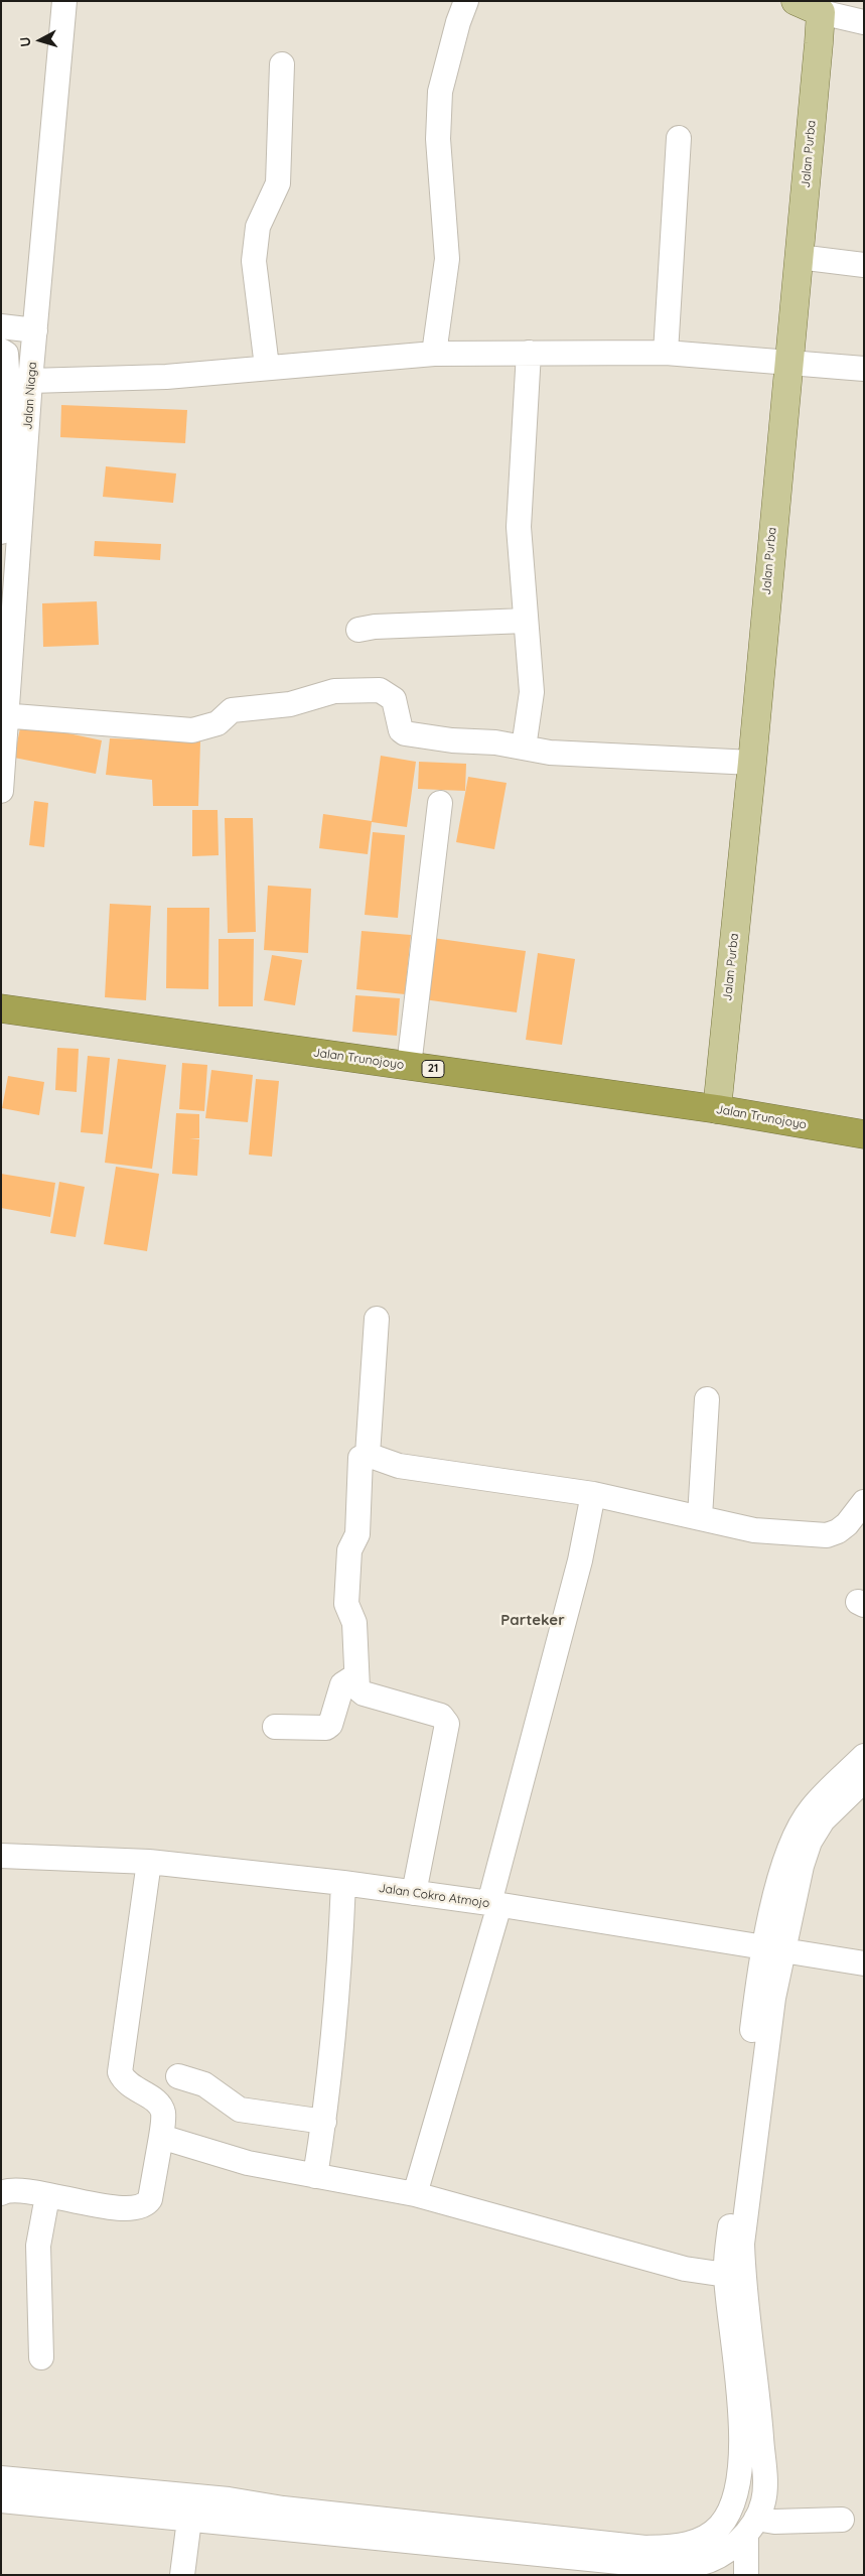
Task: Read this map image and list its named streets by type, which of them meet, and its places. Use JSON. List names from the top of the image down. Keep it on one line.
{"streets":{"highway":["Jalan Trunojoyo","21"],"main road":["Jalan Purba"],"street":["Jalan Niaga","Jalan Cokro Atmojo"]},"crossings":[["Jalan Purba","Jalan Trunojoyo"]],"districts":["Parteker"],"north":"left"}
